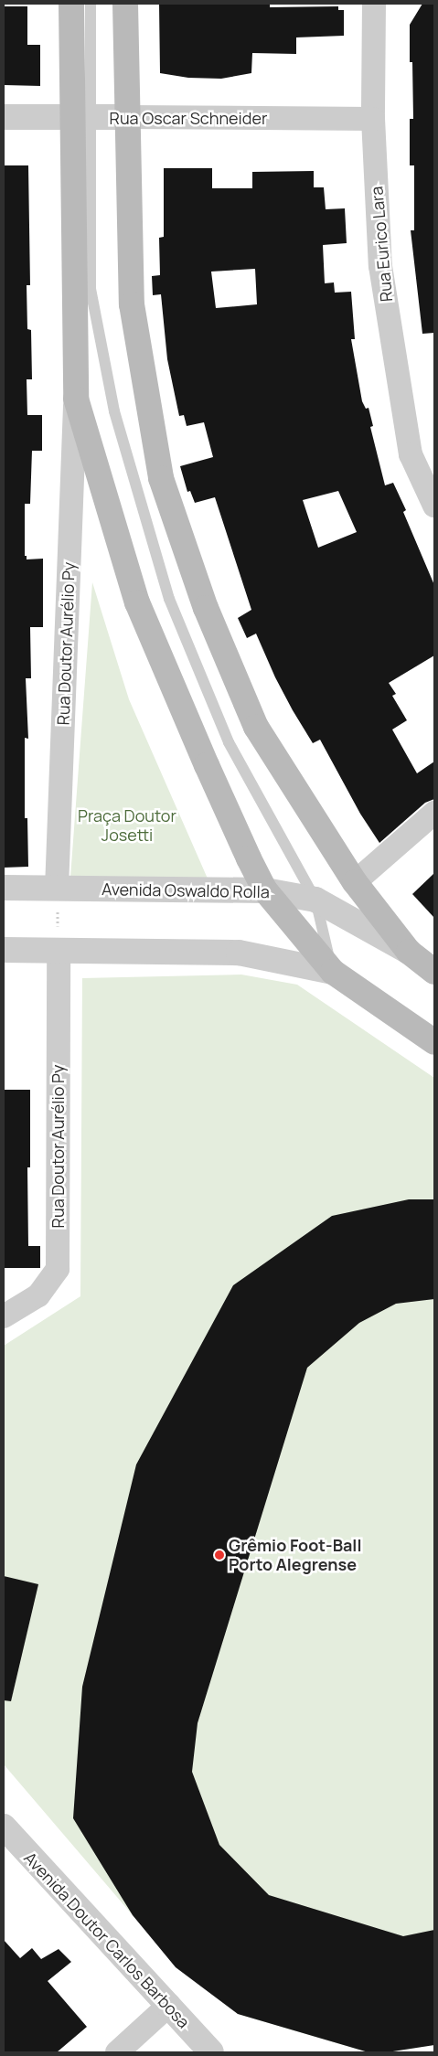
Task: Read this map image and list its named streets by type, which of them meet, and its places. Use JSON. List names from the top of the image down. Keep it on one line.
{"streets":{"street":["Rua Oscar Schneider","Rua Eurico Lara","Rua Doutor Aurélio Py","Avenida Oswaldo Rolla","Avenida Doutor Carlos Barbosa"]},"crossings":[["Rua Oscar Schneider","Rua Eurico Lara"],["Rua Doutor Aurélio Py","Avenida Oswaldo Rolla"]],"parks":["Praça Doutor Josetti"],"places":["Grêmio Foot-Ball Porto Alegrense"]}
